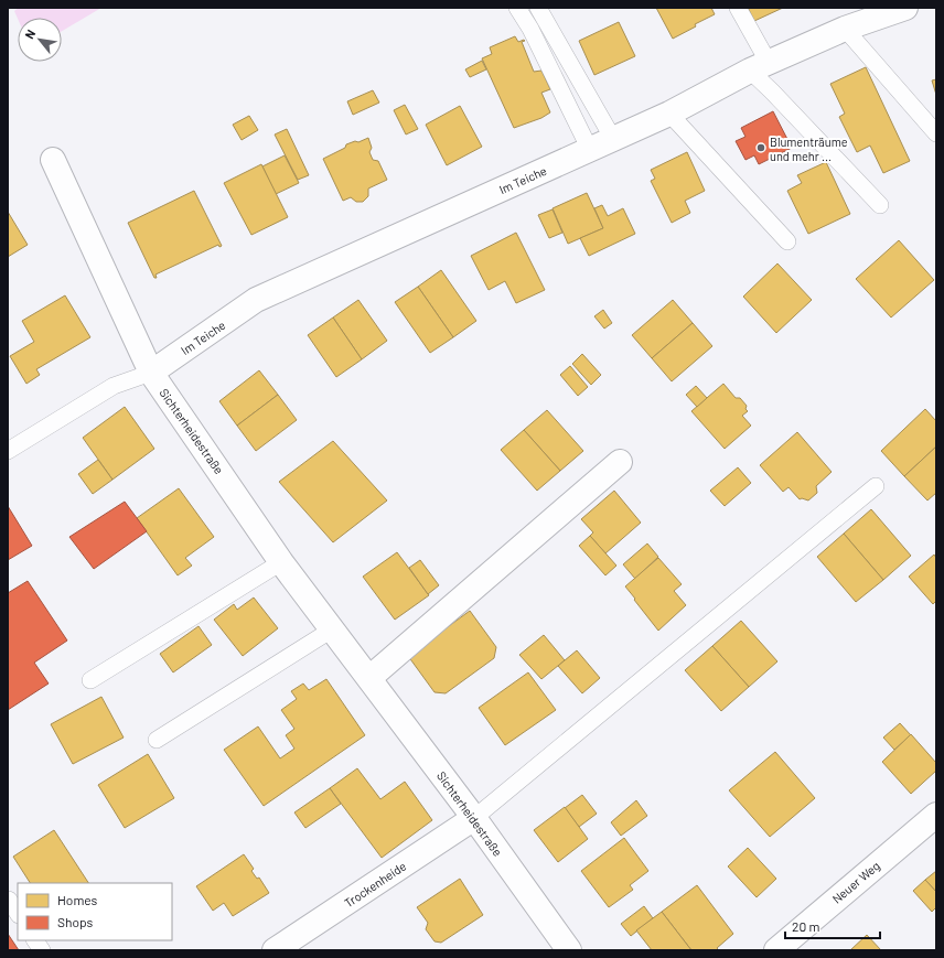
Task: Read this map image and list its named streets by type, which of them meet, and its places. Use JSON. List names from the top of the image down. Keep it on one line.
{"streets":{"street":["Im Teiche","Sichterheidestraße","Neuer Weg","Trockenheide"]},"crossings":[["Im Teiche","Sichterheidestraße"],["Sichterheidestraße","Trockenheide"]],"places":["Blumenträume und mehr ..."],"legend":["Homes","Shops"],"scale_bar":"20 m","north":"top left"}
